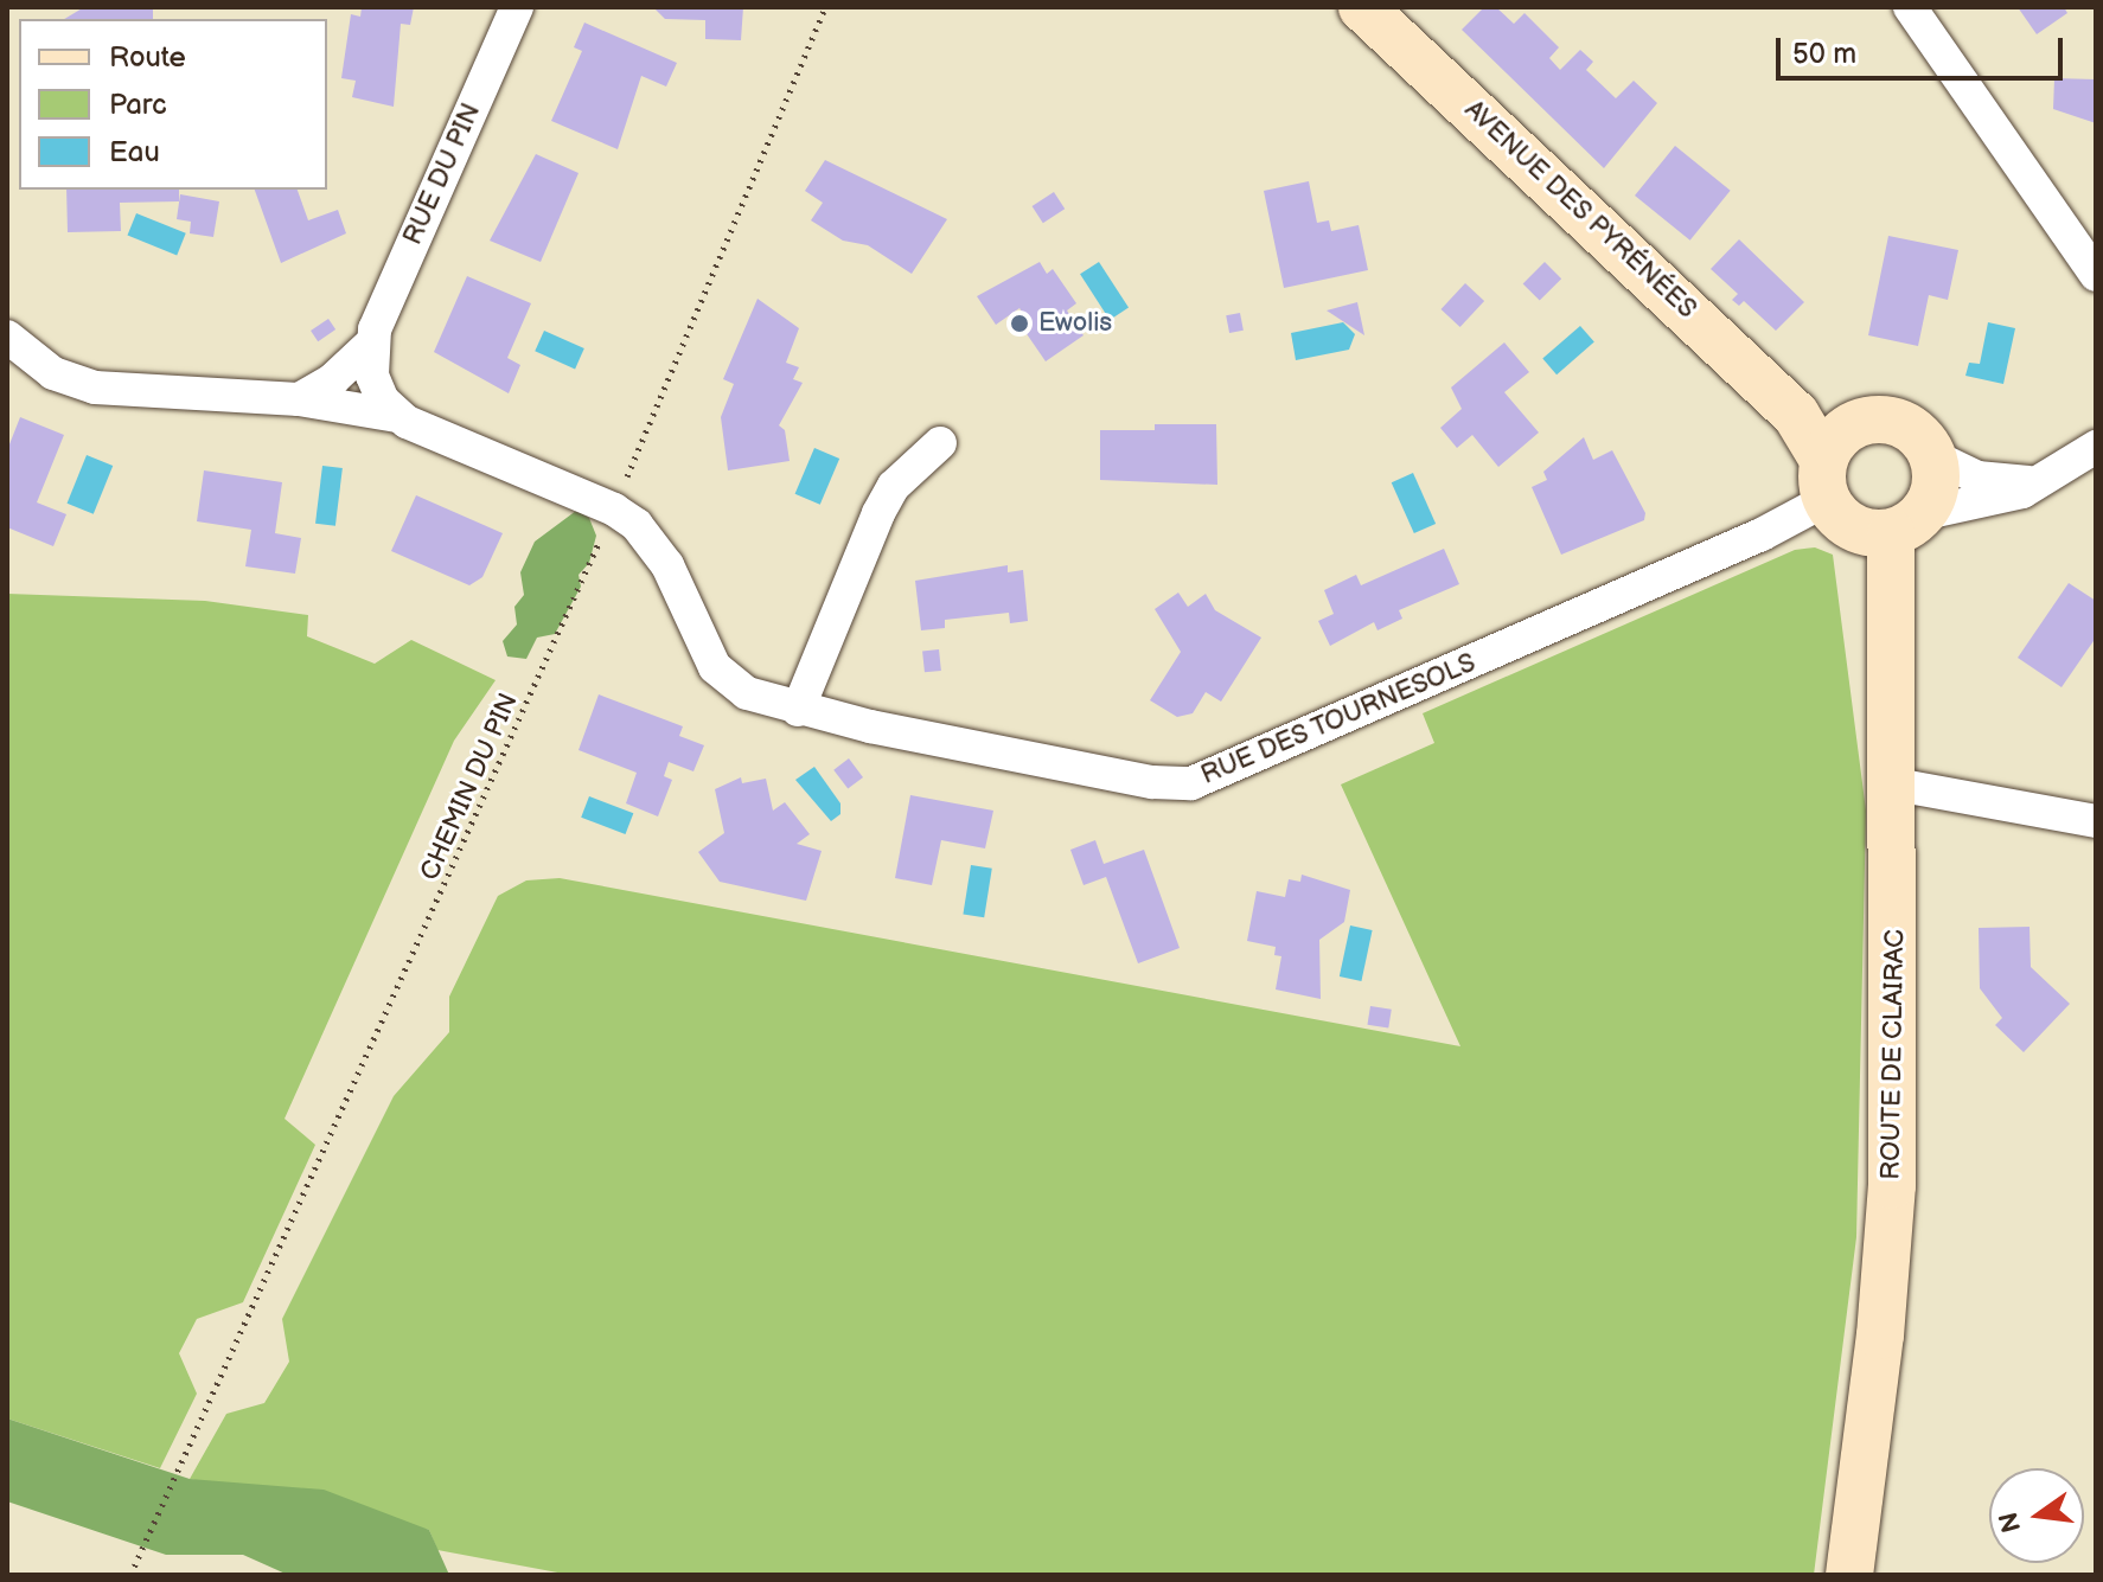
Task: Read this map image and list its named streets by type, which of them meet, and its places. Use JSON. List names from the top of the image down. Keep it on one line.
{"streets":{"street":["RUE DU PIN","AVENUE DES PYRÉNÉES","RUE DES TOURNESOLS","ROUTE DE CLAIRAC"],"path":["CHEMIN DU PIN"]},"crossings":[["AVENUE DES PYRÉNÉES","RUE DES TOURNESOLS"],["AVENUE DES PYRÉNÉES","ROUTE DE CLAIRAC"],["RUE DES TOURNESOLS","CHEMIN DU PIN"],["RUE DES TOURNESOLS","ROUTE DE CLAIRAC"]],"places":["Ewolis"],"legend":["Route","Parc","Eau"],"scale_bar":"50 m","north":"left"}
